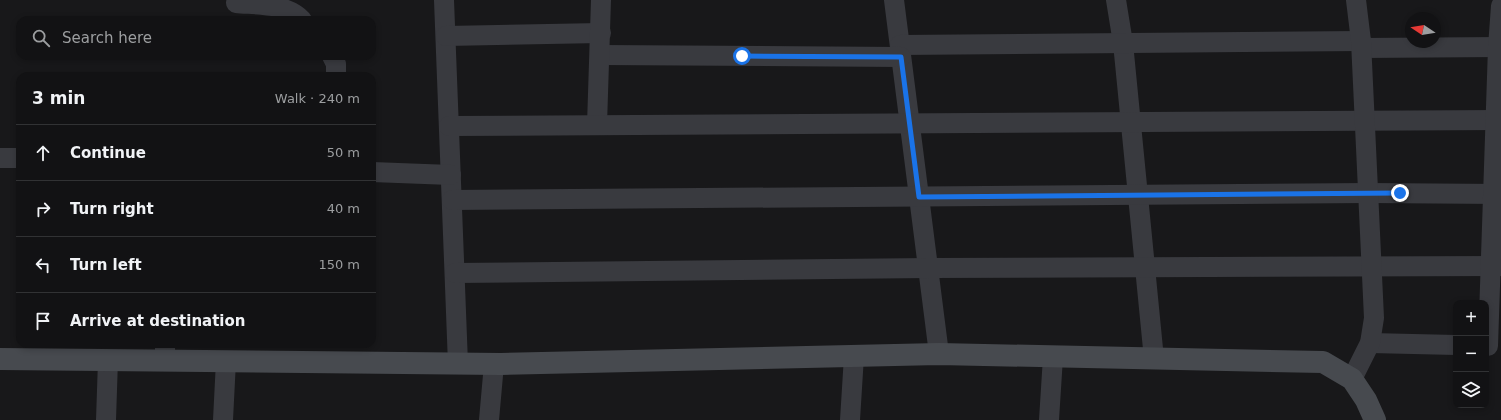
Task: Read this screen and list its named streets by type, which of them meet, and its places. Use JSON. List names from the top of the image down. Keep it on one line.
{"north":"left","page":{"search":"Search here","heading":["3 min","Walk · 240 m"],"list":[["Continue","50 m"],["Turn right","40 m"],["Turn left","150 m"],"Arrive at destination"],"map_buttons":["+","−"]}}
